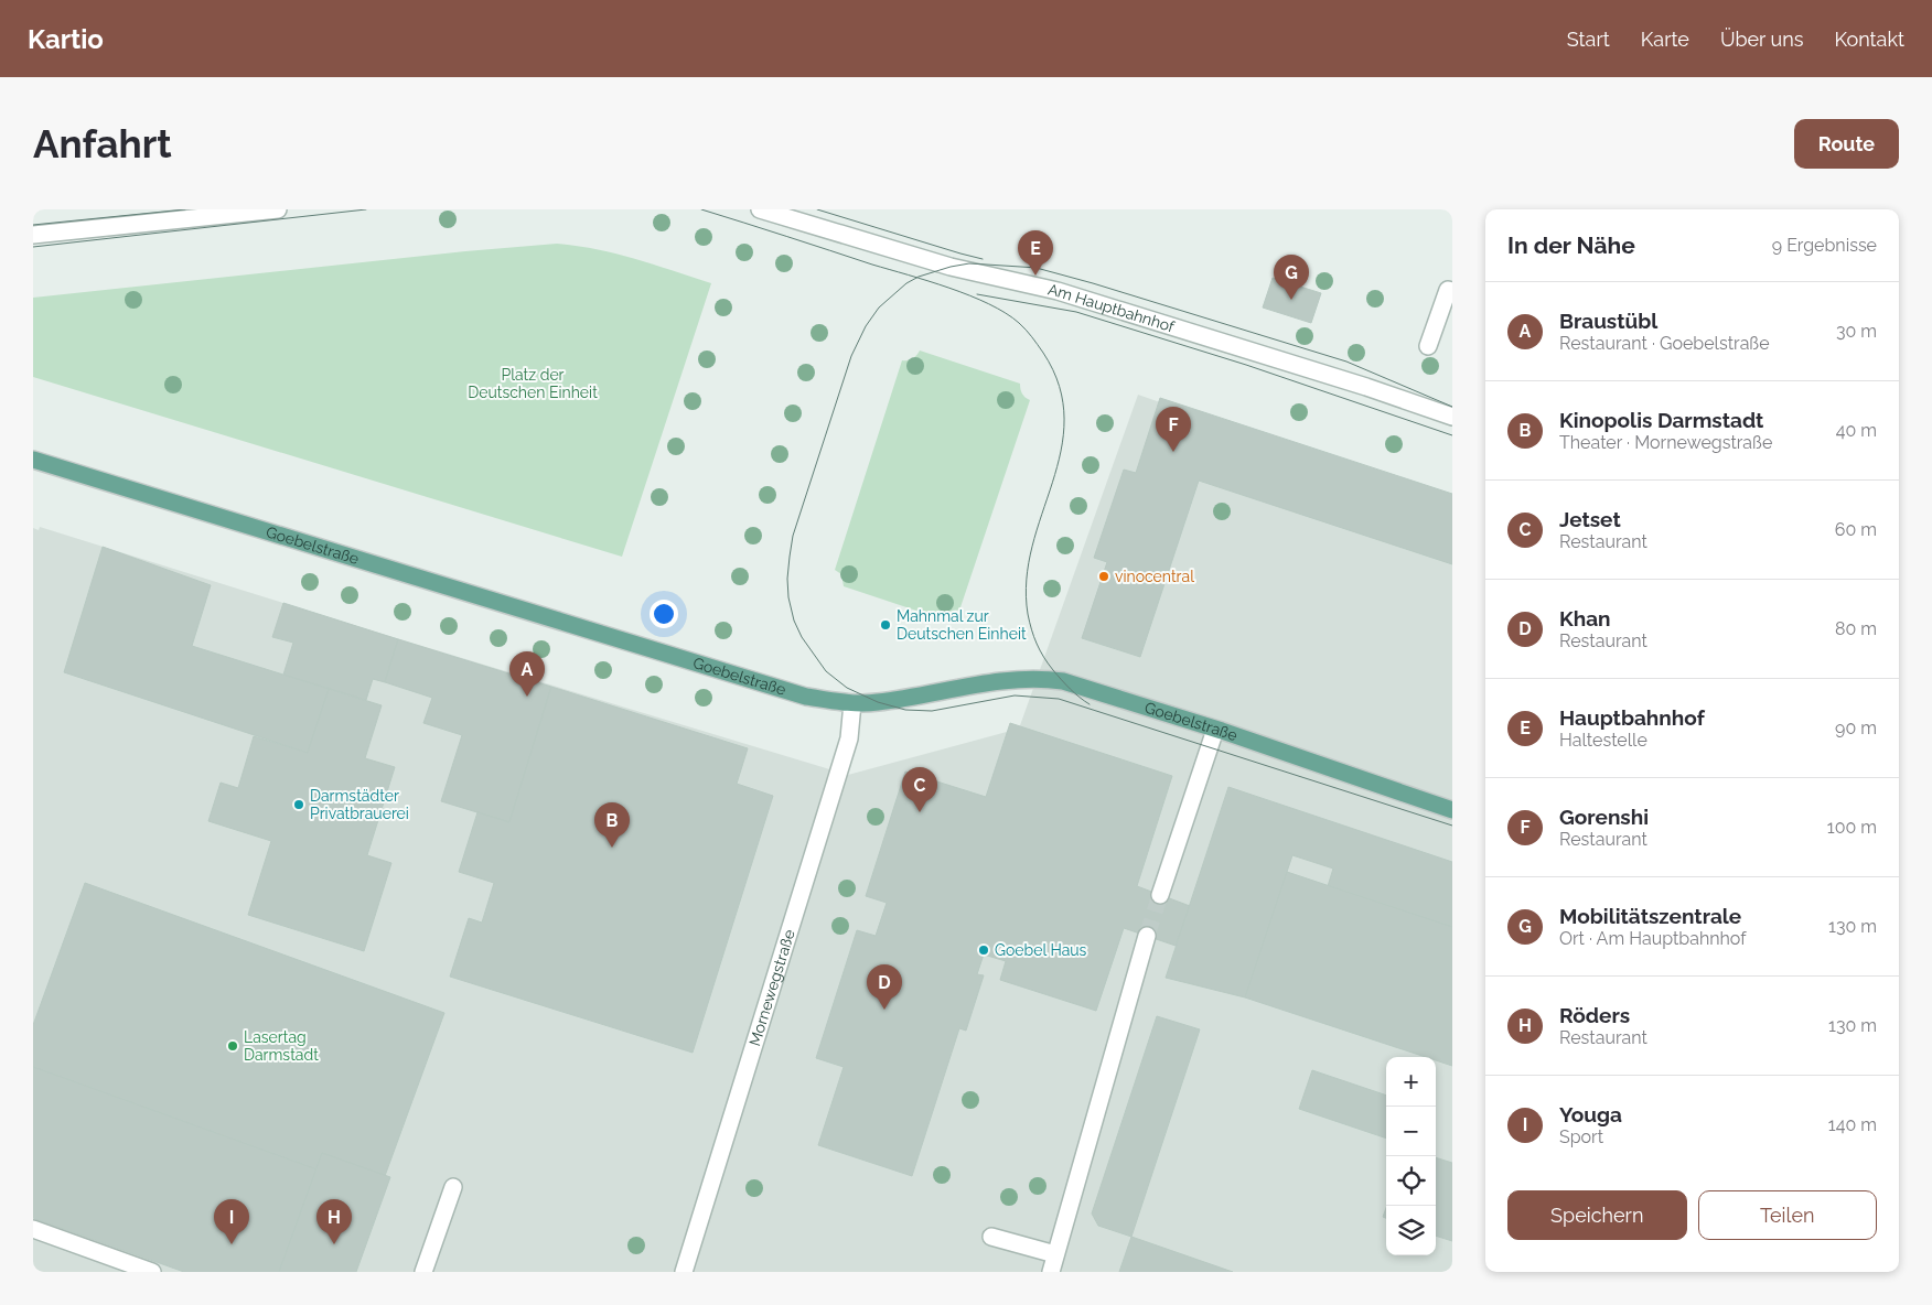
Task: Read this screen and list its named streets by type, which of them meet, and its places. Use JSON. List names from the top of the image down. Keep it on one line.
{"streets":{"main road":["Goebelstraße"],"street":["Am Hauptbahnhof","Mornewegstraße"]},"crossings":[["Goebelstraße","Mornewegstraße"]],"parks":["Platz der Deutschen Einheit"],"places":["vinocentral","Mahnmal zur Deutschen Einheit","Darmstädter Privatbrauerei","Goebel Haus","Lasertag Darmstadt"],"page":{"header":"Kartio","nav":["Start","Karte","Über uns","Kontakt"],"buttons":["Route",["Speichern","Teilen"]],"title":"Anfahrt","heading":["In der Nähe","9 Ergebnisse"],"pins":["E","G","F","A","C","B","D","H","I"],"list":[{"mark":"A","name":"Braustübl","note":"Restaurant · Goebelstraße","value":"30 m"},{"mark":"B","name":"Kinopolis Darmstadt","note":"Theater · Mornewegstraße","value":"40 m"},{"mark":"C","name":"Jetset","note":"Restaurant","value":"60 m"},{"mark":"D","name":"Khan","note":"Restaurant","value":"80 m"},{"mark":"E","name":"Hauptbahnhof","note":"Haltestelle","value":"90 m"},{"mark":"F","name":"Gorenshi","note":"Restaurant","value":"100 m"},{"mark":"G","name":"Mobilitätszentrale","note":"Ort · Am Hauptbahnhof","value":"130 m"},{"mark":"H","name":"Röders","note":"Restaurant","value":"130 m"},{"mark":"I","name":"Youga","note":"Sport","value":"140 m"}],"map_buttons":["+","−"]}}
